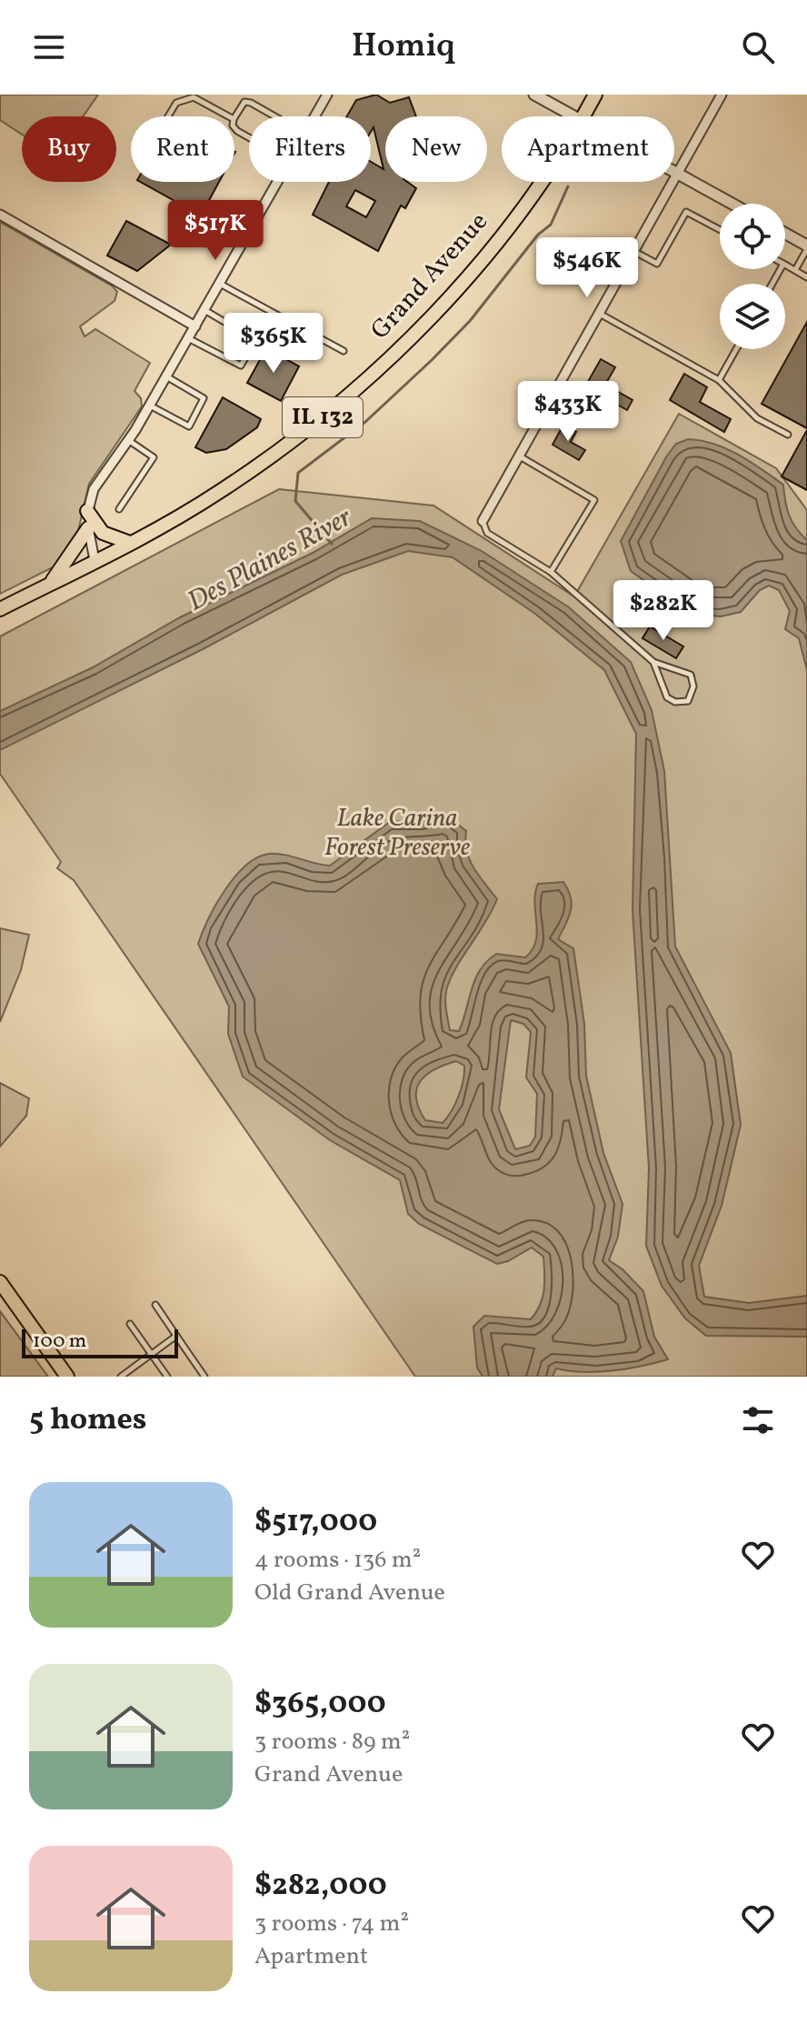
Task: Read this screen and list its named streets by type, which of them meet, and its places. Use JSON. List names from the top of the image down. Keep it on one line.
{"streets":{"main road":["Grand Avenue","IL 132"]},"water":["Des Plaines River"],"parks":["Lake Carina Forest Preserve"],"scale_bar":"100 m","page":{"header":"Homiq","chip":["Buy","Rent","Filters","New","Apartment"],"price":["$517K","$546K","$365K","$433K","$282K"],"scale":"100 m","heading":"5 homes","list":[{"name":"$517,000","note":"4 rooms · 136 m² · Old Grand Avenue"},{"name":"$365,000","note":"3 rooms · 89 m² · Grand Avenue"},{"name":"$282,000","note":"3 rooms · 74 m² · Apartment"}]}}
